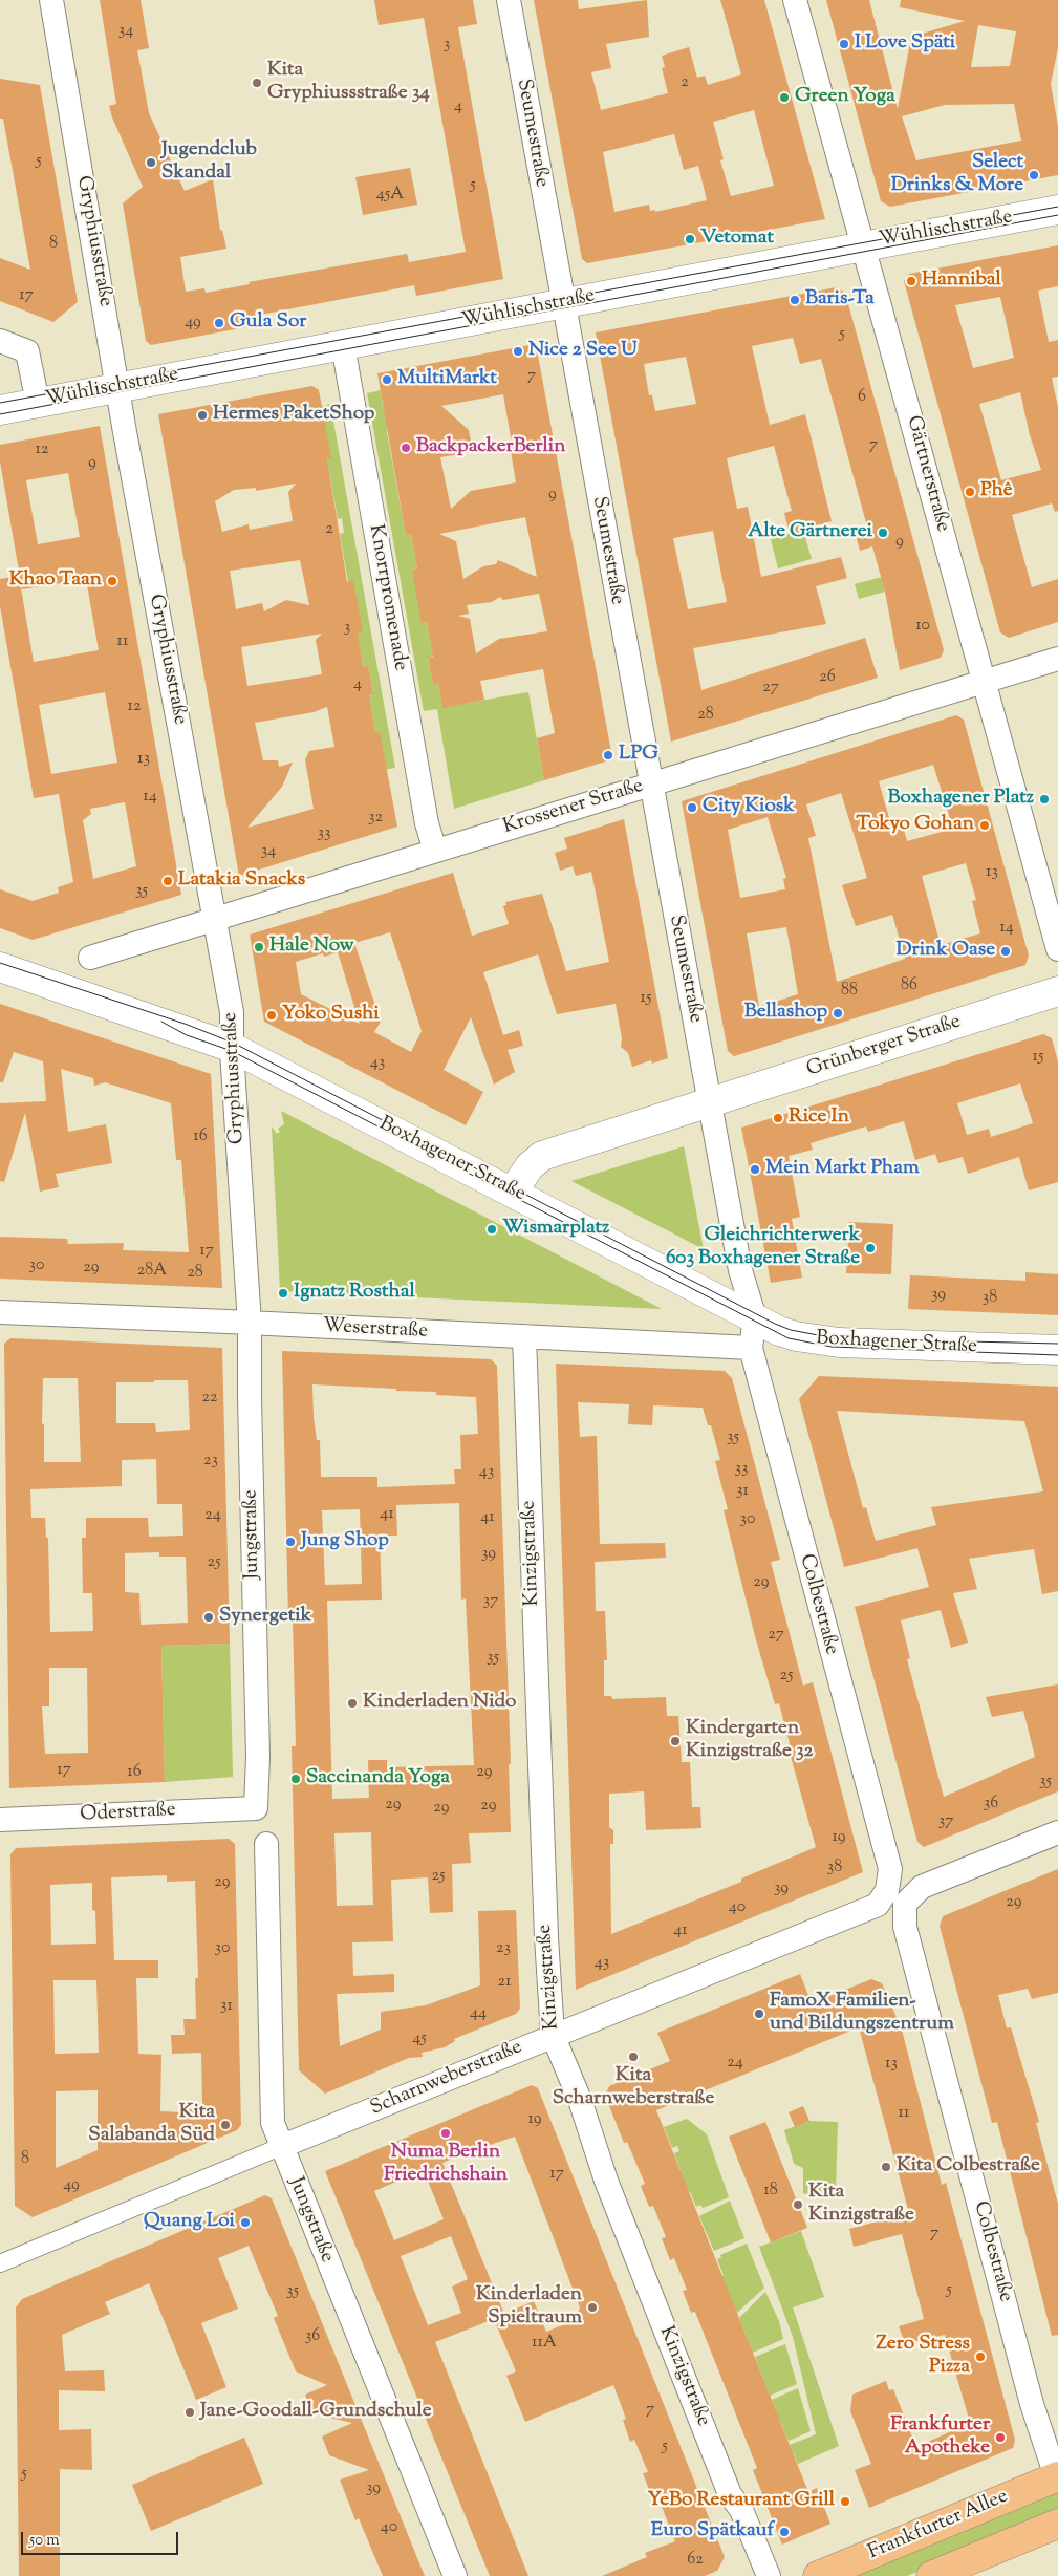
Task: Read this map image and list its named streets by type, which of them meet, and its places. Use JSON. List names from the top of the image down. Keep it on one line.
{"streets":{"main road":["Frankfurter Allee"],"street":["Seumestraße","Wühlischstraße","Gryphiusstraße","Gärtnerstraße","Knorrpromenade","Krossener Straße","Grünberger Straße","Boxhagener Straße","Weserstraße","Jungstraße","Kinzigstraße","Colbestraße","Oderstraße","Scharnweberstraße"]},"crossings":[["Seumestraße","Wühlischstraße"],["Seumestraße","Krossener Straße"],["Seumestraße","Grünberger Straße"],["Wühlischstraße","Gryphiusstraße"],["Wühlischstraße","Gärtnerstraße"],["Wühlischstraße","Knorrpromenade"],["Gryphiusstraße","Krossener Straße"],["Gryphiusstraße","Boxhagener Straße"],["Gryphiusstraße","Weserstraße"],["Gryphiusstraße","Jungstraße"],["Gärtnerstraße","Krossener Straße"],["Knorrpromenade","Krossener Straße"],["Boxhagener Straße","Colbestraße"],["Weserstraße","Jungstraße"],["Weserstraße","Kinzigstraße"],["Weserstraße","Colbestraße"],["Jungstraße","Oderstraße"],["Jungstraße","Scharnweberstraße"],["Kinzigstraße","Scharnweberstraße"],["Colbestraße","Scharnweberstraße"],["Colbestraße","Frankfurter Allee"]],"places":["I Love Späti","Kita Gryphiussstraße 34","Green Yoga","Jugendclub Skandal","Select Drinks & More","Vetomat","Hannibal","Baris-Ta","Gula Sor","Nice 2 See U","MultiMarkt","Hermes PaketShop","BackpackerBerlin","Phê","Alte Gärtnerei","Khao Taan","LPG","Boxhagener Platz","City Kiosk","Tokyo Gohan","Latakia Snacks","Hale Now","Drink Oase","Bellashop","Yoko Sushi","Rice In","Mein Markt Pham","Wismarplatz","Gleichrichterwerk 603 Boxhagener Straße","Ignatz Rosthal","Jung Shop","Synergetik","Kinderladen Nido","Kindergarten Kinzigstraße 32","Saccinanda Yoga","FamoX Familien- und Bildungszentrum","Kita Scharnweberstraße","Kita Salabanda Süd","Numa Berlin Friedrichshain","Kita Colbestraße","Kita Kinzigstraße","Quang Loi","Kinderladen Spieltraum","Zero Stress Pizza","Jane-Goodall-Grundschule","Frankfurter Apotheke","YeBo Restaurant Grill","Euro Spätkauf"],"house_numbers":["34","3","2","4","5","5","45A","8","17","49","5","7","6","7","12","9","9","2","9","10","3","11","26","4","27","12","28","13","14","32","33","34","13","35","14","86","88","15","15","43","16","17","30","29","28A","28","39","38","22","35","23","33","43","31","41","24","41","30","39","25","29","37","27","35","25","17","16","29","35","36","29","29","29","37","19","38","25","29","39","29","40","41","30","23","43","21","31","44","45","24","13","11","19","8","17","49","18","7","5","35","36","11A","7","5","5","39","40","62"],"scale_bar":"50 m"}
